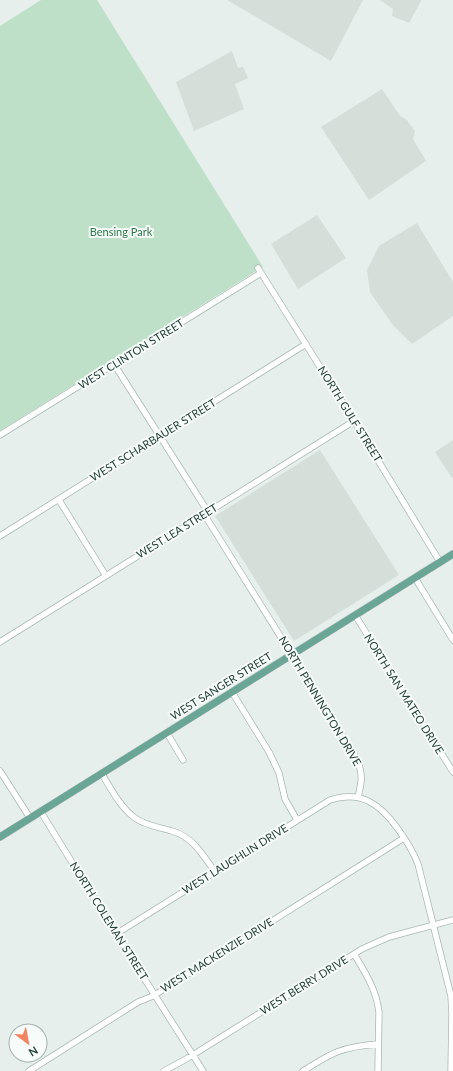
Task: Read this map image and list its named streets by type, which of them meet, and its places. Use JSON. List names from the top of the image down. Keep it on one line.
{"streets":{"main road":["WEST SANGER STREET"],"street":["WEST CLINTON STREET","NORTH GULF STREET","WEST SCHARBAUER STREET","WEST LEA STREET","NORTH SAN MATEO DRIVE","NORTH PENNINGTON DRIVE","WEST LAUGHLIN DRIVE","NORTH COLEMAN STREET","WEST MACKENZIE DRIVE","WEST BERRY DRIVE"]},"crossings":[["WEST CLINTON STREET","NORTH GULF STREET"],["WEST CLINTON STREET","NORTH PENNINGTON DRIVE"],["NORTH GULF STREET","WEST SCHARBAUER STREET"],["NORTH GULF STREET","WEST LEA STREET"],["NORTH GULF STREET","WEST SANGER STREET"],["WEST SCHARBAUER STREET","NORTH PENNINGTON DRIVE"],["WEST LEA STREET","NORTH PENNINGTON DRIVE"],["WEST SANGER STREET","NORTH SAN MATEO DRIVE"],["WEST SANGER STREET","NORTH PENNINGTON DRIVE"],["WEST SANGER STREET","NORTH COLEMAN STREET"],["NORTH PENNINGTON DRIVE","WEST LAUGHLIN DRIVE"],["WEST LAUGHLIN DRIVE","NORTH COLEMAN STREET"],["NORTH COLEMAN STREET","WEST MACKENZIE DRIVE"],["NORTH COLEMAN STREET","WEST BERRY DRIVE"]],"parks":["Bensing Park"],"north":"bottom right"}
